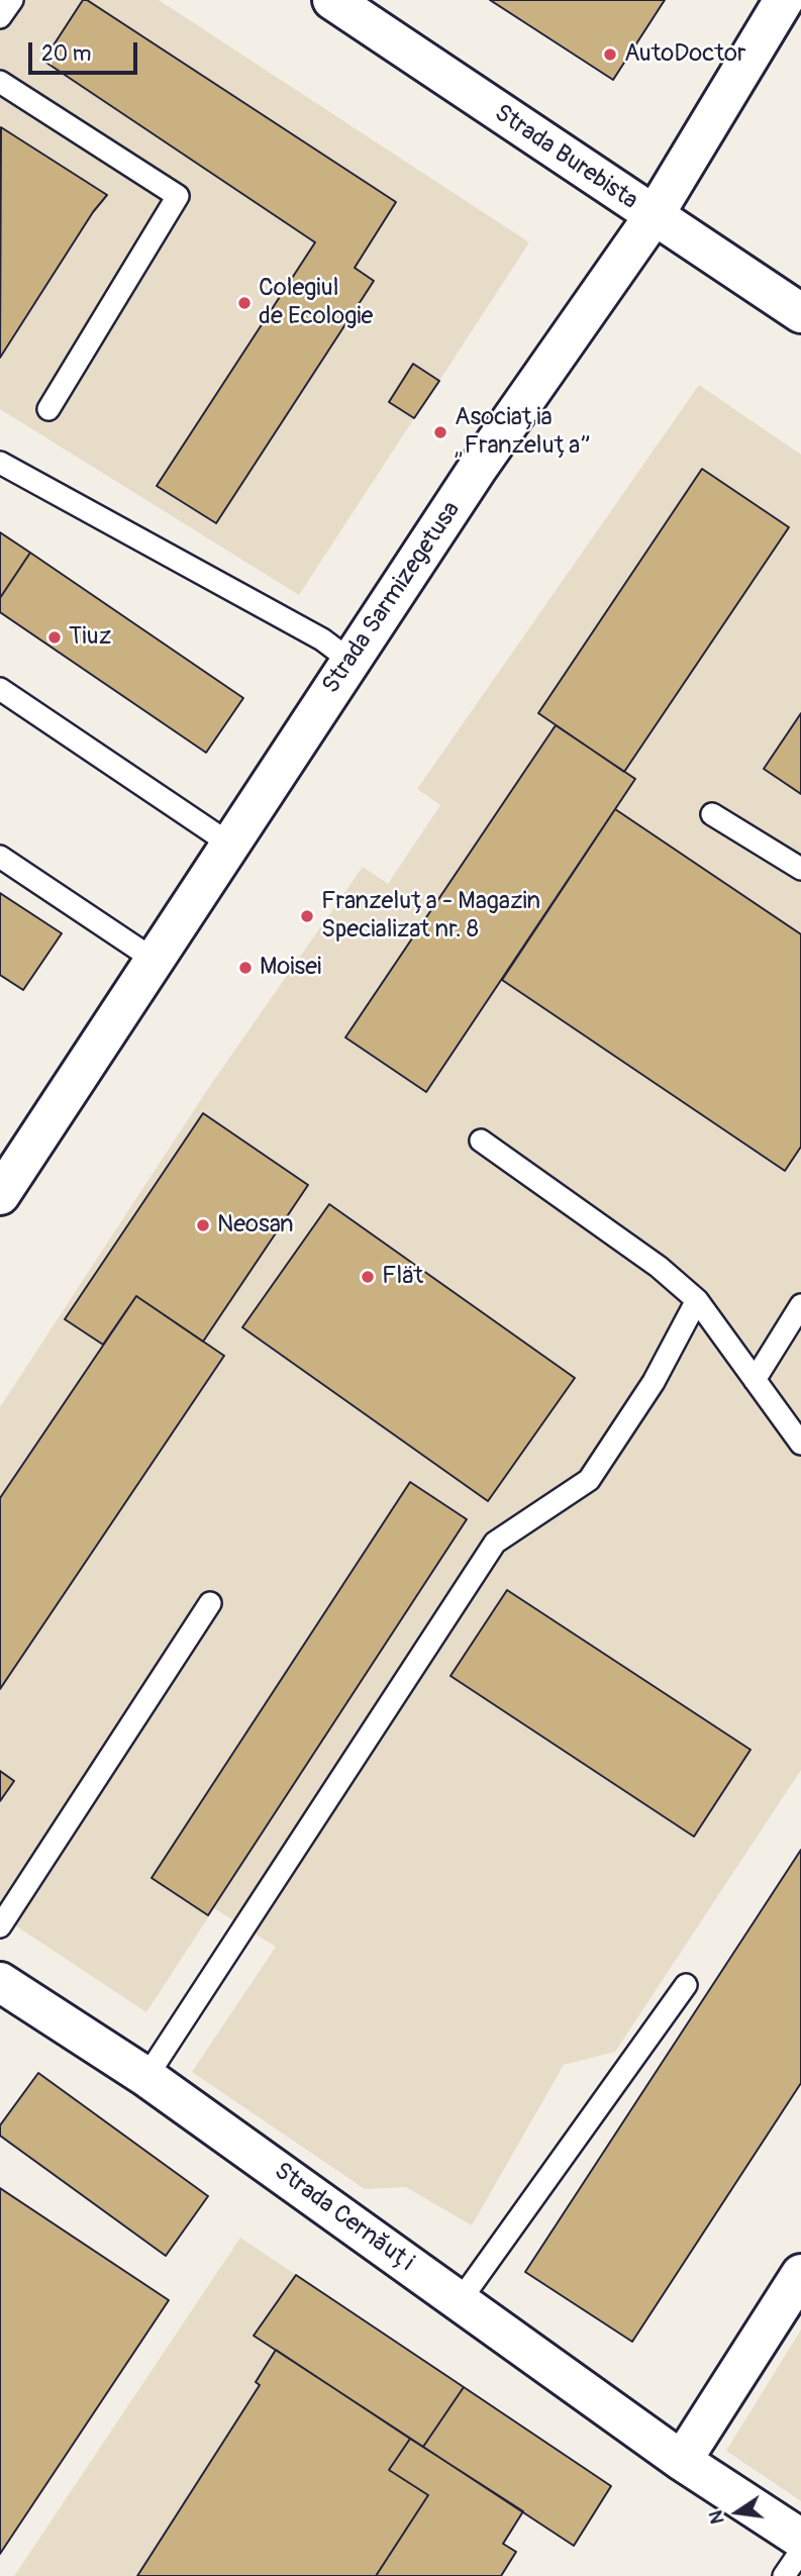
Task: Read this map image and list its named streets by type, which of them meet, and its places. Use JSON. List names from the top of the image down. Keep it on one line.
{"streets":{"main road":["Strada Burebista","Strada Sarmizegetusa","Strada Cernăuți"]},"crossings":[["Strada Burebista","Strada Sarmizegetusa"]],"places":["AutoDoctor","Colegiul de Ecologie","Asociația „Franzeluța”","Tiuz","Franzeluța - Magazin Specializat nr. 8","Moisei","Neosan","Flät"],"scale_bar":"20 m","north":"left"}
